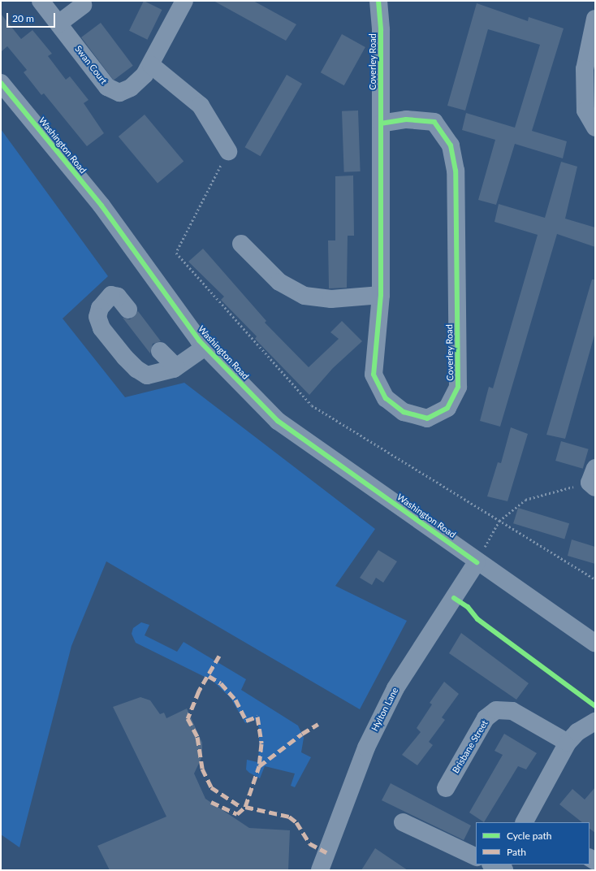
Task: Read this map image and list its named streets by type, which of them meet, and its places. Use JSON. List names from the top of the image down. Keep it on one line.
{"streets":{"street":["Coverley Road","Swan Court","Washington Road","Hylton Lane","Brisbane Street"]},"crossings":[["Washington Road","Hylton Lane"]],"legend":["Cycle path","Path"],"scale_bar":"20 m"}
